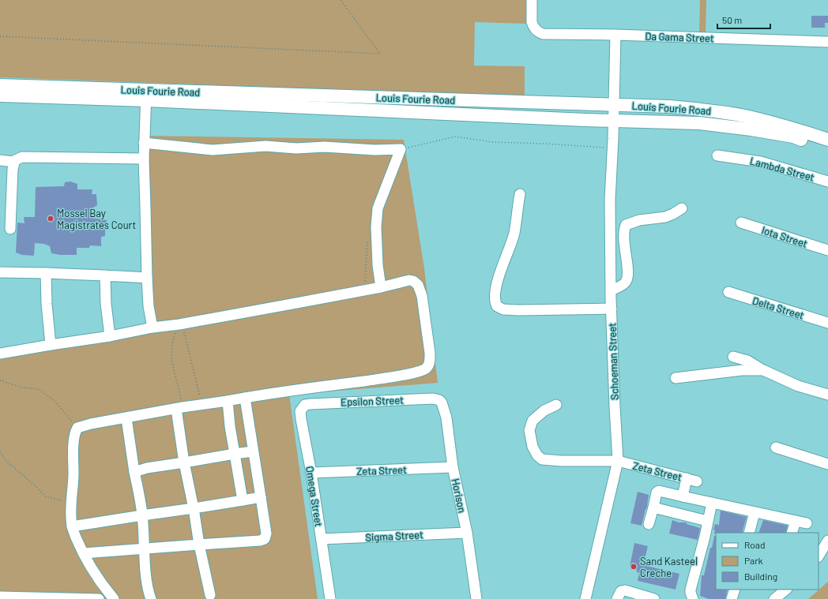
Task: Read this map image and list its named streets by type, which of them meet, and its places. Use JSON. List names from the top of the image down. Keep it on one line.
{"streets":{"main road":["Louis Fourie Road"],"street":["Da Gama Street","Lambda Street","Iota Street","Delta Street","Schoeman Street","Epsilon Street","Zeta Street","Horison","Omega Street","Sigma Street"]},"crossings":[["Da Gama Street","Schoeman Street"],["Louis Fourie Road","Schoeman Street"],["Schoeman Street","Zeta Street"],["Epsilon Street","Horison"],["Epsilon Street","Omega Street"],["Zeta Street","Horison"],["Zeta Street","Omega Street"],["Horison","Sigma Street"],["Omega Street","Sigma Street"]],"places":["Mossel Bay Magistrates Court","Sand Kasteel Creche"],"legend":["Road","Park","Building"],"scale_bar":"50 m"}
